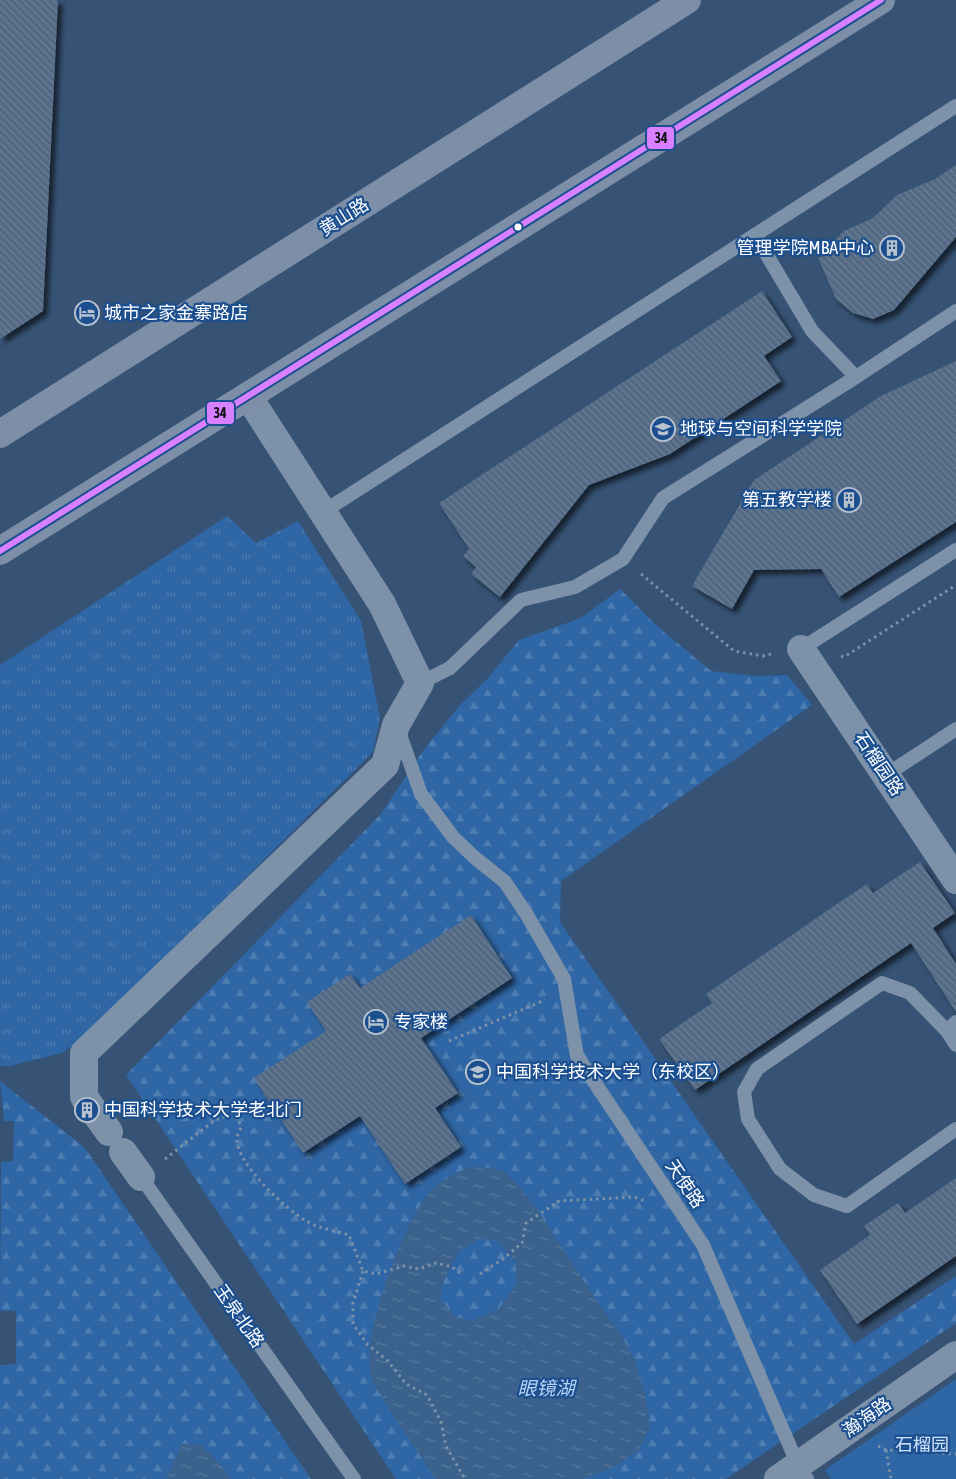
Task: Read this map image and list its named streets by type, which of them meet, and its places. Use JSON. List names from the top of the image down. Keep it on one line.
{"streets":{"main road":["黄山路"],"street":["石榴园路","玉泉北路","瀚海路"],"lane":["天使路"]},"crossings":[["天使路","玉泉北路"],["天使路","瀚海路"]],"water":["眼镜湖"],"parks":["石榴园"],"places":{"building":["管理学院MBA中心","第五教学楼","中国科学技术大学老北门"],"hotel":["城市之家金寨路店","专家楼"],"school or university":["地球与空间科学学院","中国科学技术大学（东校区）"]},"lines":["transit line 34"]}
